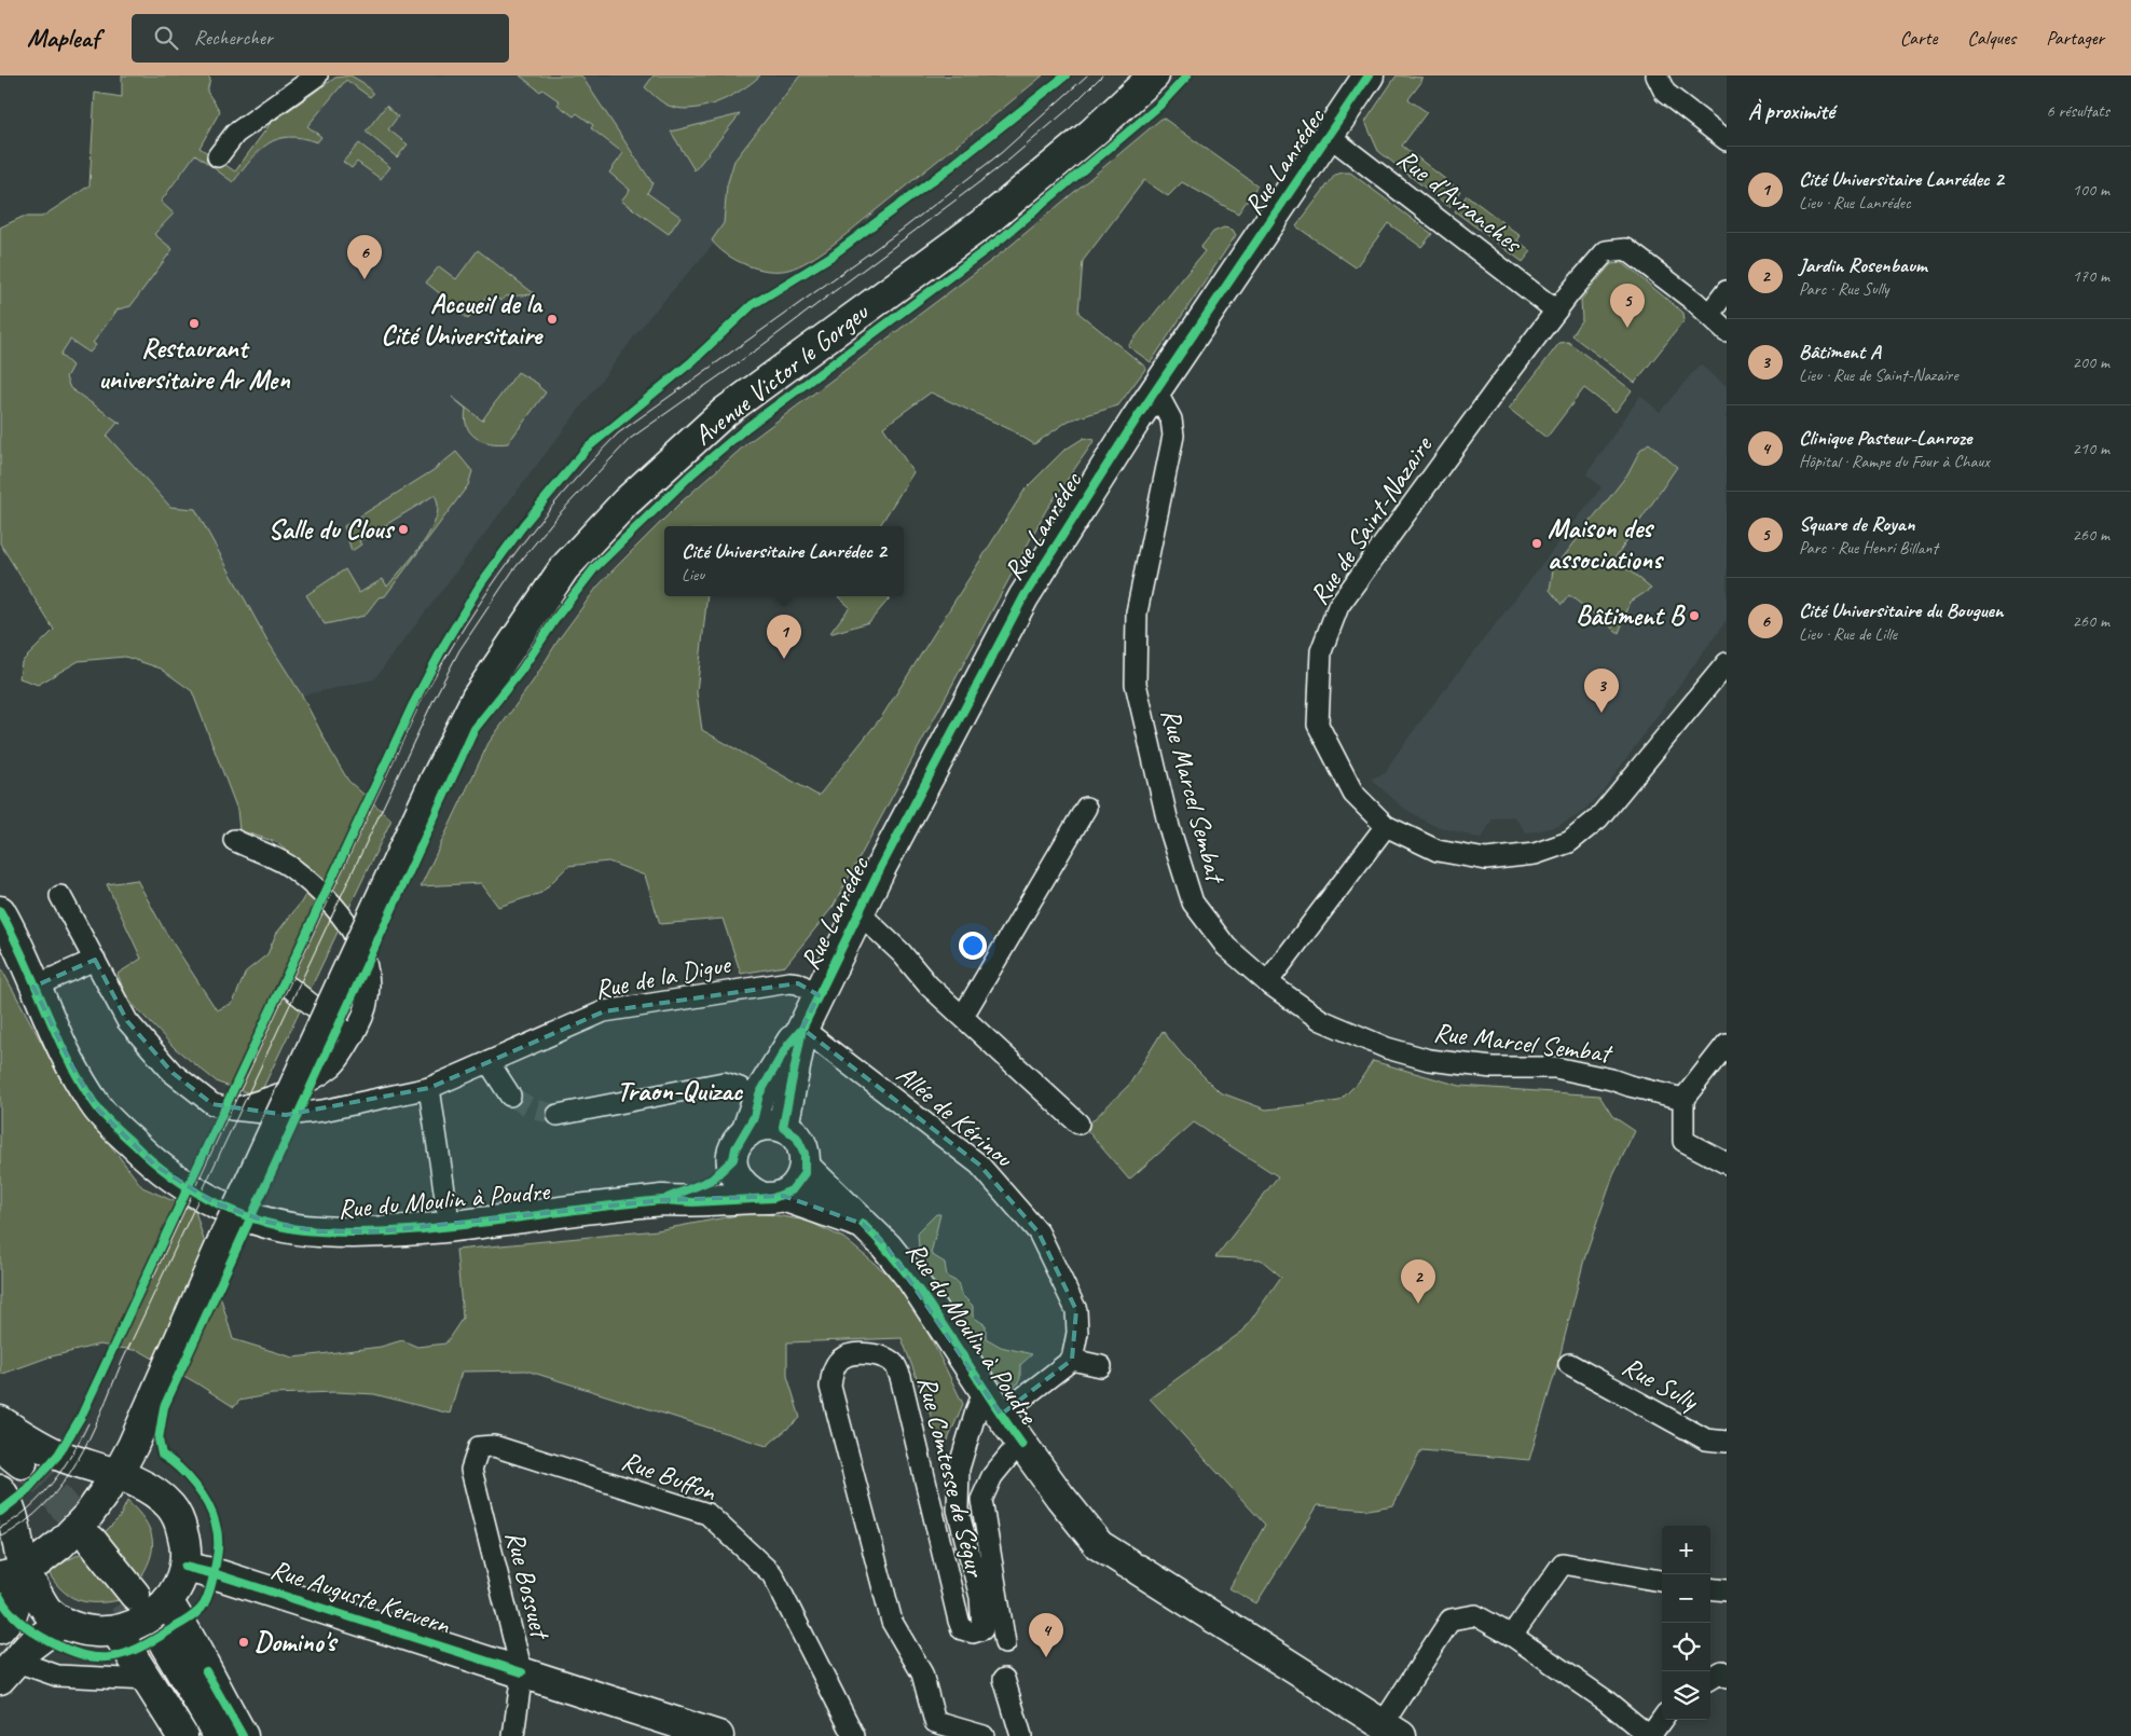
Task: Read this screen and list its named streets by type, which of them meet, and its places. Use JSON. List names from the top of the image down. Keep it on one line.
{"streets":{"street":["Rue Lanrédec","Rue d'Avranches","Avenue Victor le Gorgeu","Rue de Saint-Nazaire","Rue Marcel Sembat","Rue de la Digue","Allée de Kérinou","Rue du Moulin à Poudre","Rue Sully","Rue Buffon","Rue Comtesse de Ségur","Rue Bossuet","Rue Auguste Kervern"]},"crossings":[["Rue Lanrédec","Rue d'Avranches"],["Rue Lanrédec","Rue Marcel Sembat"],["Rue Lanrédec","Rue de la Digue"],["Rue Lanrédec","Allée de Kérinou"],["Rue Lanrédec","Rue du Moulin à Poudre"],["Rue d'Avranches","Rue de Saint-Nazaire"],["Rue du Moulin à Poudre","Rue Comtesse de Ségur"],["Rue Buffon","Rue Bossuet"],["Rue Bossuet","Rue Auguste Kervern"]],"districts":["Traon-Quizac"],"places":["Accueil de la Cité Universitaire","Restaurant universitaire Ar Men","Salle du Clous","Maison des associations","Bâtiment B","Domino's"],"page":{"header":"Mapleaf","search":"Rechercher","nav":["Carte","Calques","Partager"],"heading":["À proximité","6 résultats"],"list":[{"mark":"1","name":"Cité Universitaire Lanrédec 2","note":"Lieu · Rue Lanrédec","value":"100 m"},{"mark":"2","name":"Jardin Rosenbaum","note":"Parc · Rue Sully","value":"170 m"},{"mark":"3","name":"Bâtiment A","note":"Lieu · Rue de Saint-Nazaire","value":"200 m"},{"mark":"4","name":"Clinique Pasteur-Lanroze","note":"Hôpital · Rampe du Four à Chaux","value":"210 m"},{"mark":"5","name":"Square de Royan","note":"Parc · Rue Henri Billant","value":"260 m"},{"mark":"6","name":"Cité Universitaire du Bouguen","note":"Lieu · Rue de Lille","value":"260 m"}],"pins":["6","5","1","3","2","4"],"popup":["Cité Universitaire Lanrédec 2","Lieu"],"map_buttons":["+","−"]}}
